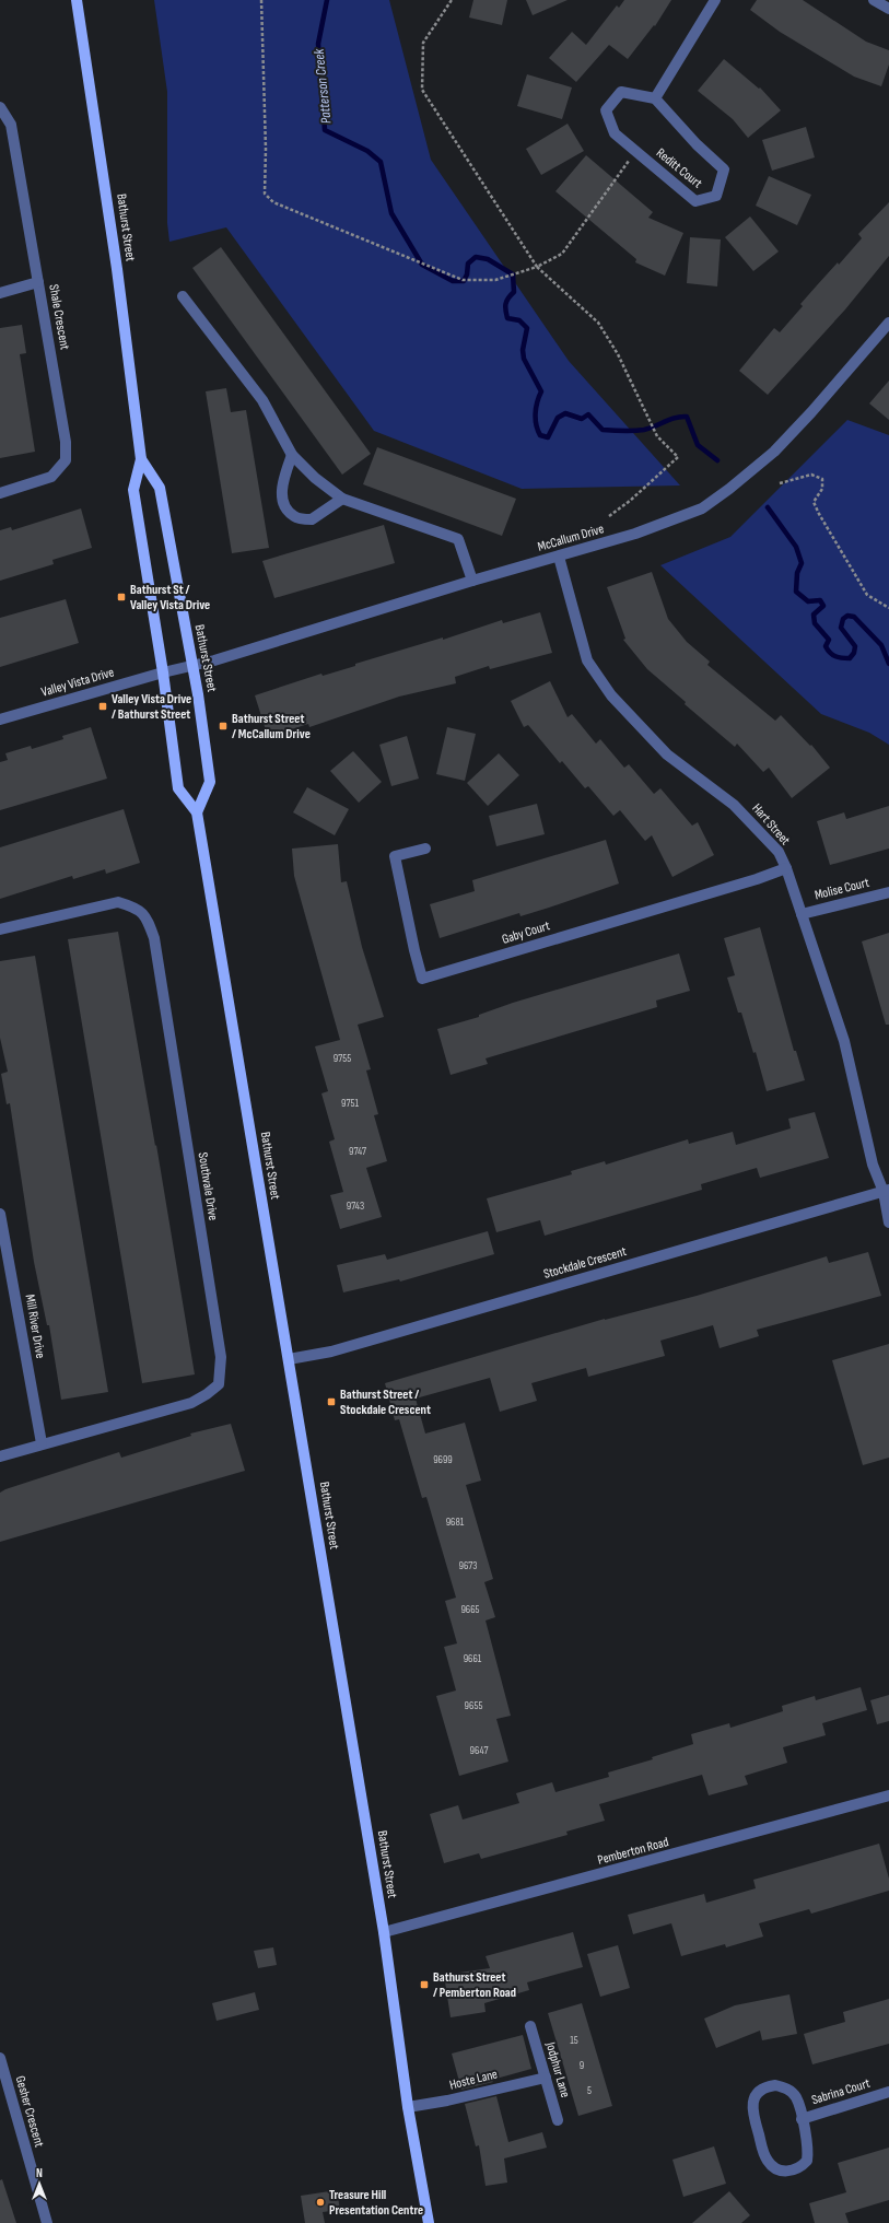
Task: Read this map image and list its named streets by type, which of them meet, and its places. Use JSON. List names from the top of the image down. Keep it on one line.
{"streets":{"main road":["Bathurst Street"],"street":["Reditt Court","Shale Crescent","McCallum Drive","Valley Vista Drive","Hart Street","Molise Court","Gaby Court","Southvale Drive","Stockdale Crescent","Mill River Drive","Pemberton Road","Jodphur Lane","Hoste Lane","Sabrina Court","Gesher Crescent"]},"crossings":[["Bathurst Street","McCallum Drive"],["Bathurst Street","Valley Vista Drive"],["Bathurst Street","Stockdale Crescent"],["Bathurst Street","Pemberton Road"],["Bathurst Street","Hoste Lane"],["McCallum Drive","Valley Vista Drive"],["McCallum Drive","Hart Street"],["Hart Street","Molise Court"],["Hart Street","Gaby Court"],["Hart Street","Stockdale Crescent"],["Southvale Drive","Mill River Drive"],["Jodphur Lane","Hoste Lane"]],"water":["Patterson Creek"],"places":{"transit":["Bathurst St / Valley Vista Drive","Valley Vista Drive / Bathurst Street","Bathurst Street / McCallum Drive","Bathurst Street / Stockdale Crescent","Bathurst Street / Pemberton Road"],"other":["Treasure Hill Presentation Centre"]},"house_numbers":["9755","9751","9747","9743","9699","9681","9673","9665","9661","9655","9647","15","9","5"],"north":"top"}
